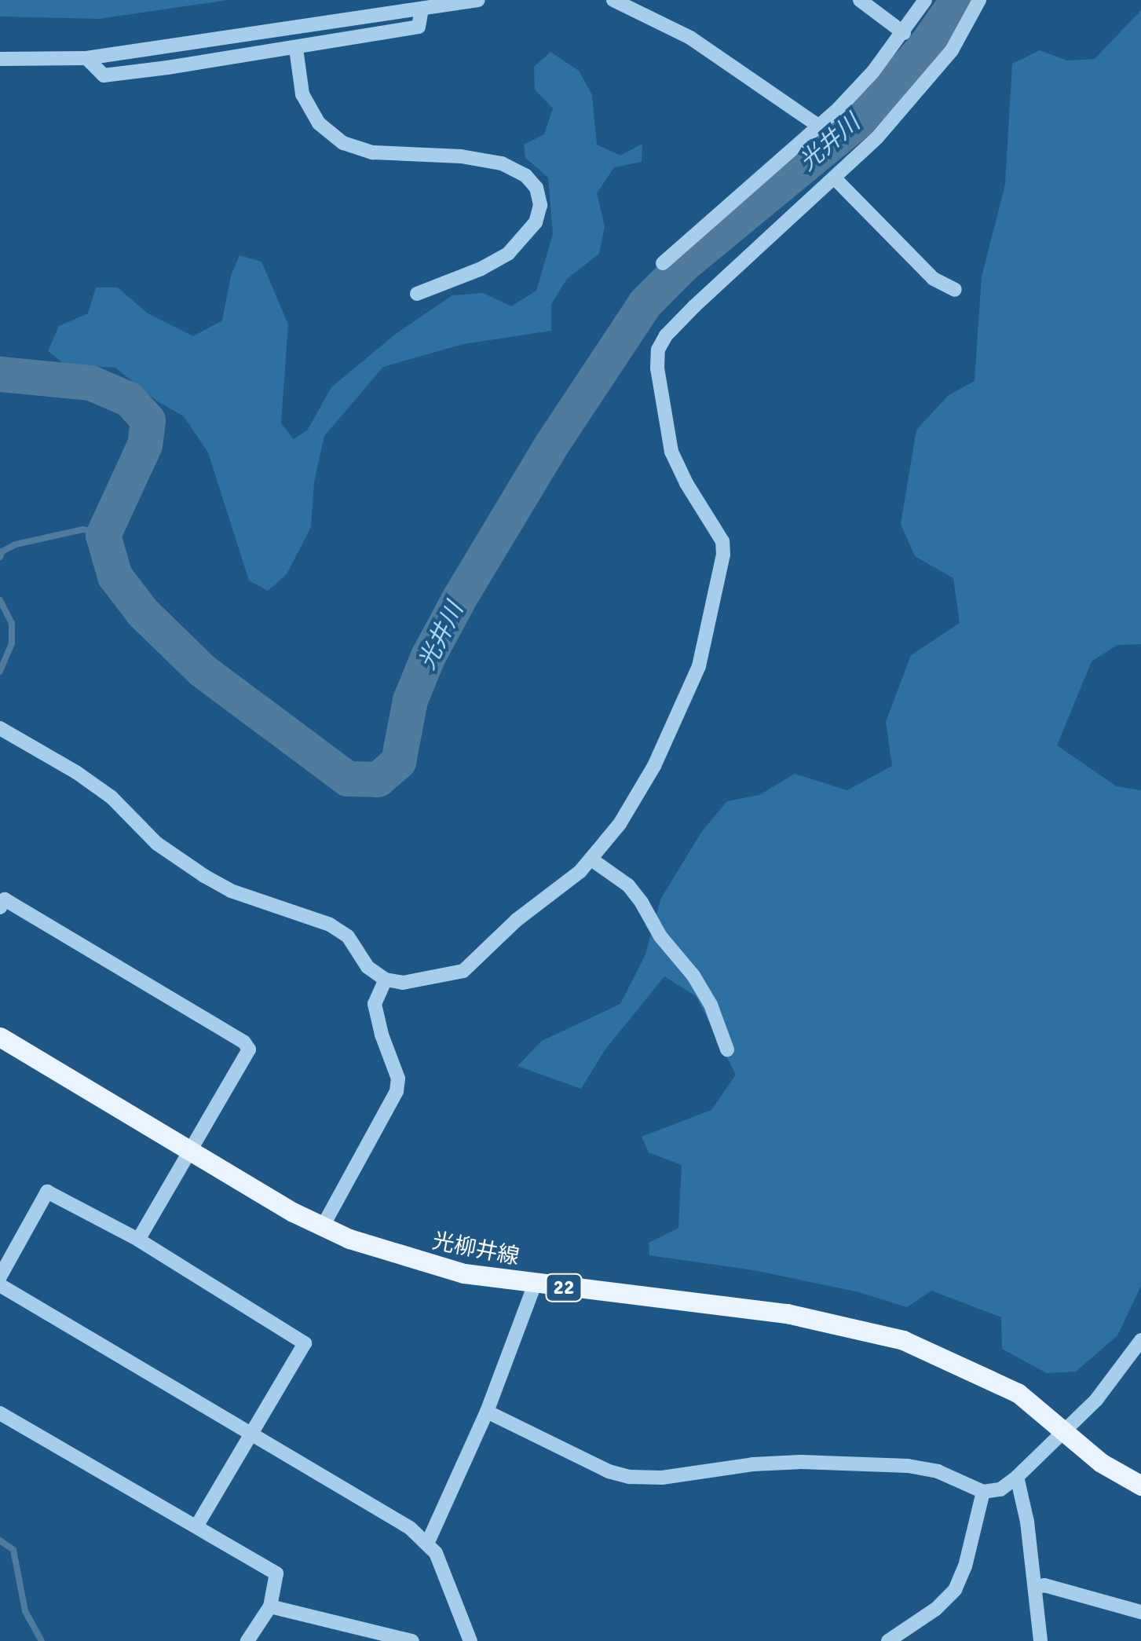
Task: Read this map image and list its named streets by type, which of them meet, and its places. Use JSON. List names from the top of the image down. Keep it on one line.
{"streets":{"main road":["光柳井線","22"]},"water":["光井川"]}
